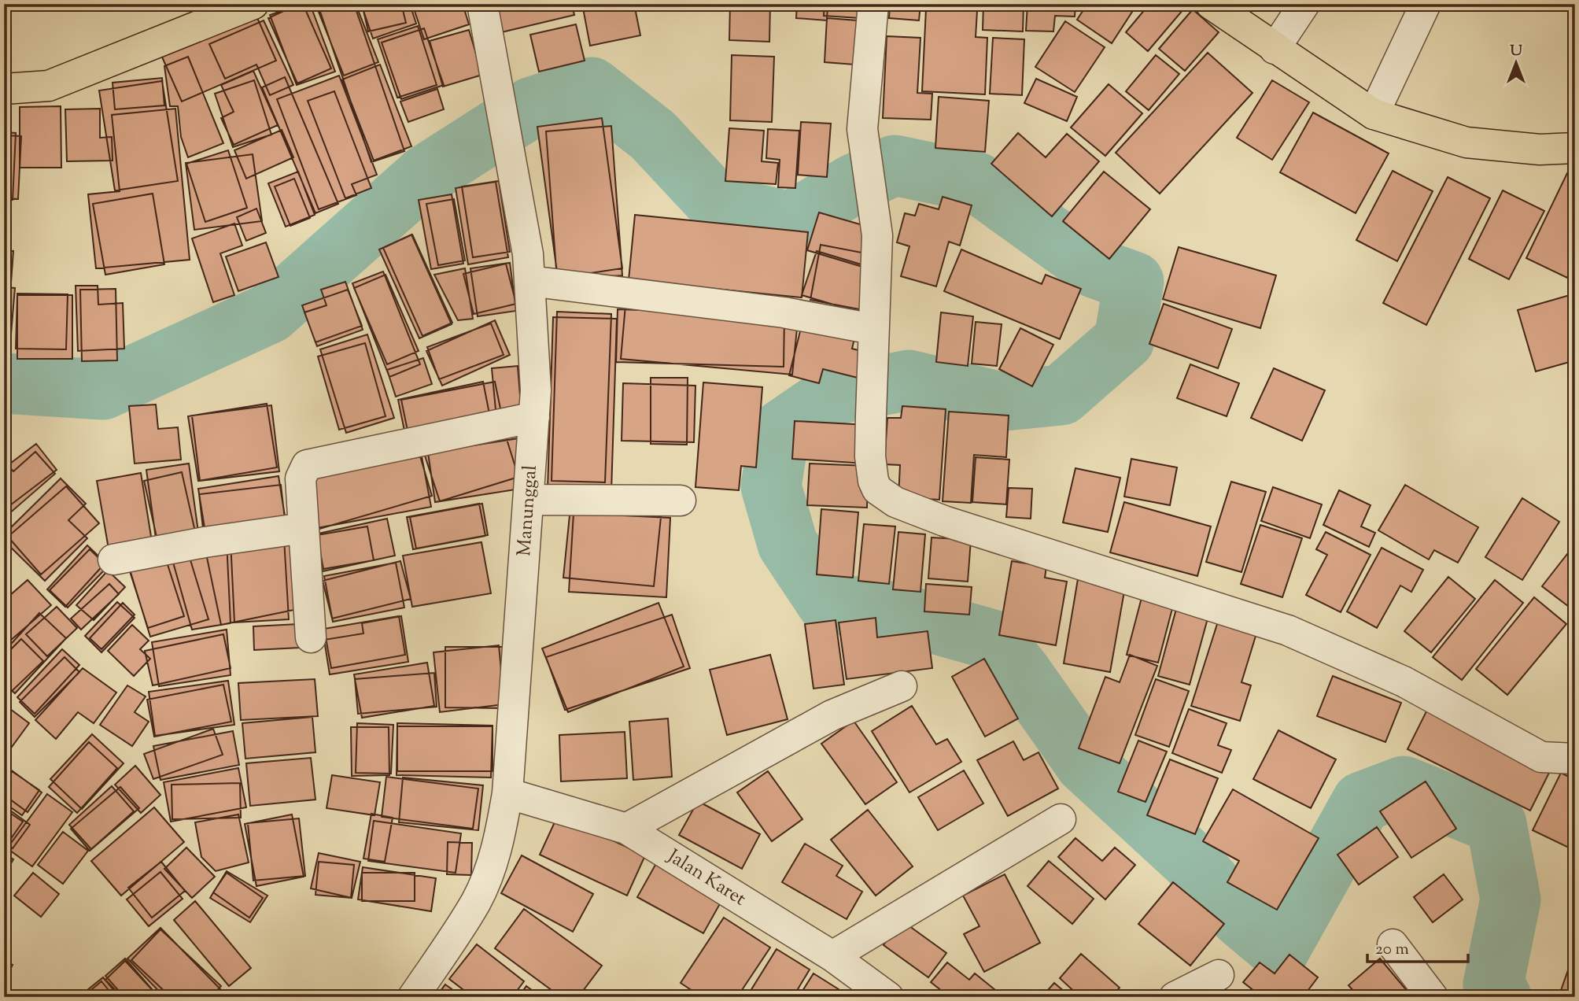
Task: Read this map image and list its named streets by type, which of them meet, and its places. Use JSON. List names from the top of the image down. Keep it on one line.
{"streets":{"street":["Manunggal","Jalan Karet"]},"crossings":[["Manunggal","Jalan Karet"]],"scale_bar":"20 m","north":"top"}
